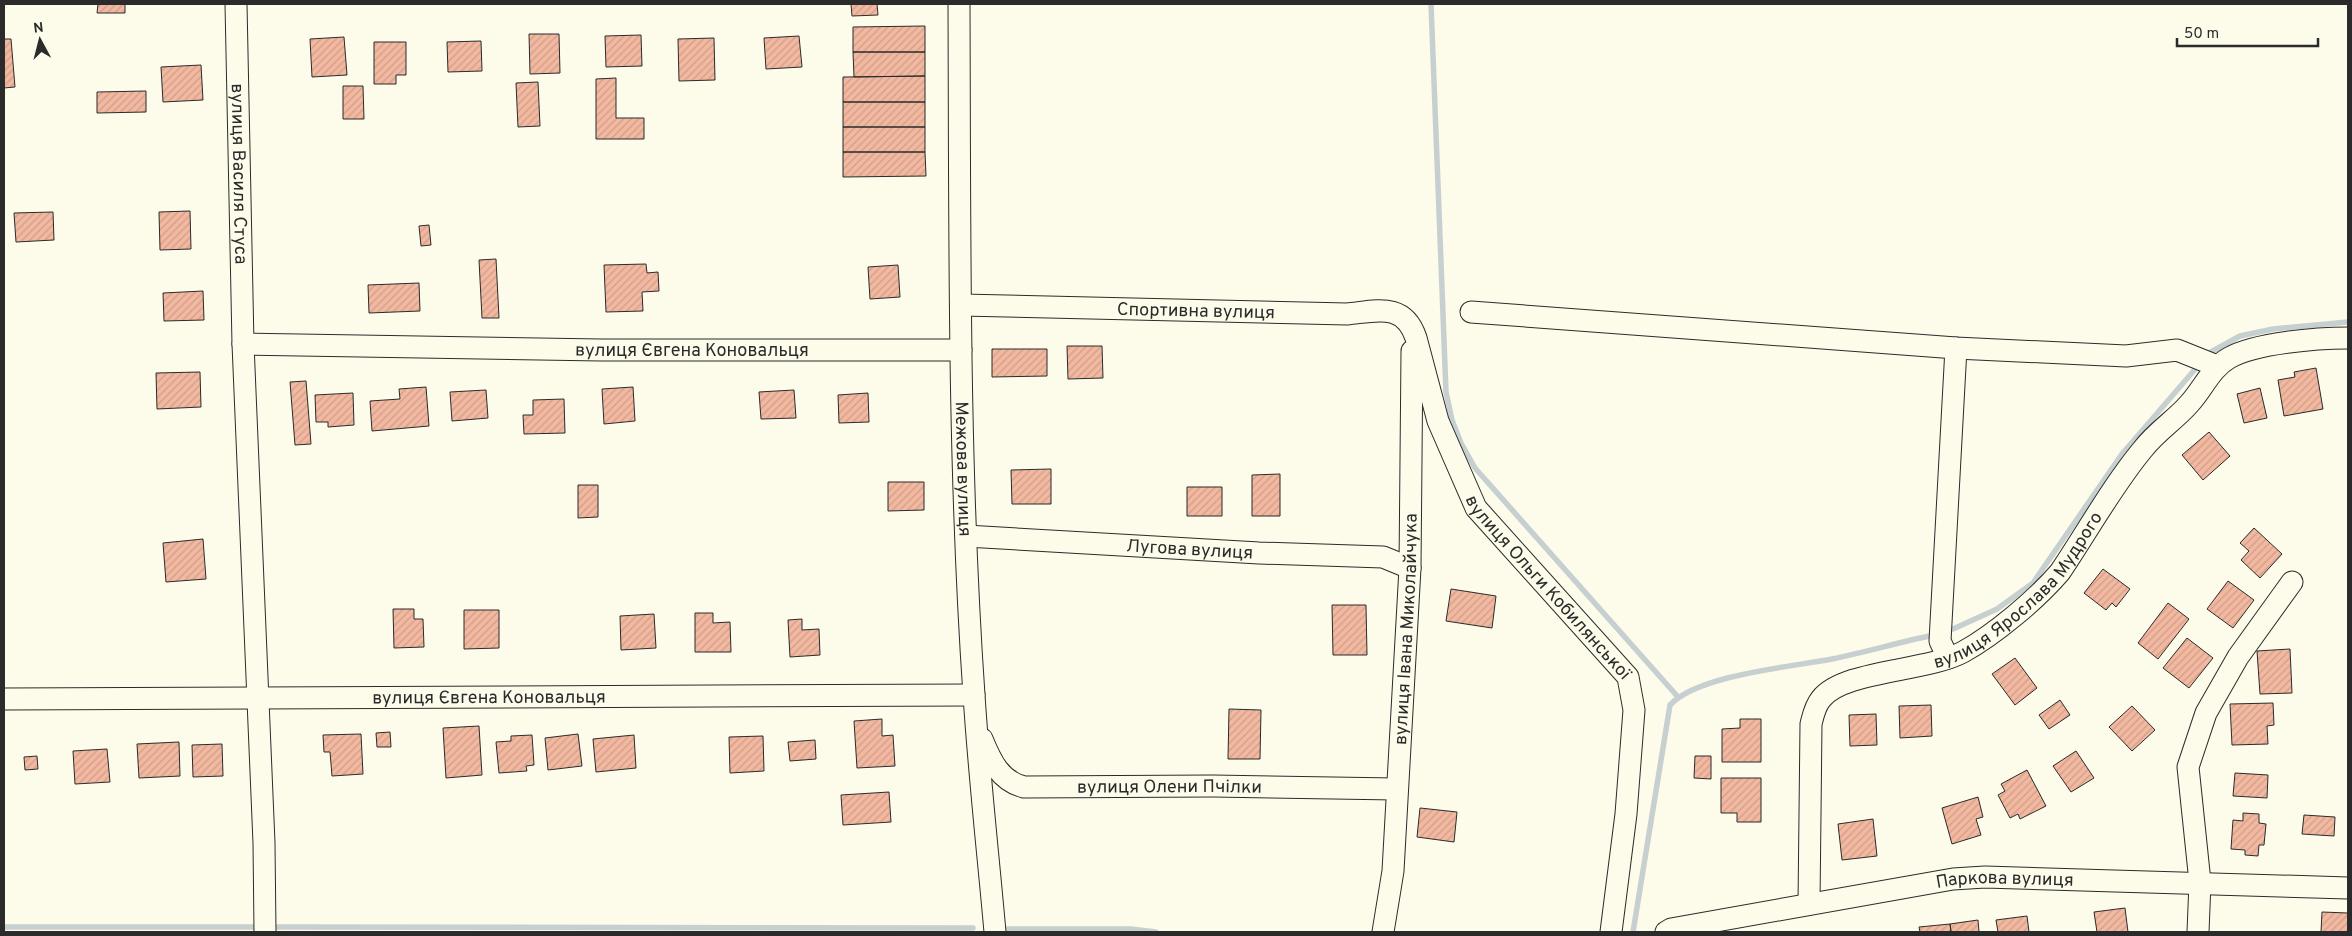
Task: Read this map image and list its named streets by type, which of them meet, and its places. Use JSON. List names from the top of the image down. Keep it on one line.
{"streets":{"street":["вулиця Василя Стуса","Спортивна вулиця","вулиця Євгена Коновальця","Межова вулиця","Лугова вулиця","вулиця Ольги Кобилянської","вулиця Ярослава Мудрого","вулиця Івана Миколайчука","вулиця Олени Пчілки","Паркова вулиця"]},"crossings":[["вулиця Василя Стуса","вулиця Євгена Коновальця"],["Спортивна вулиця","Межова вулиця"],["Спортивна вулиця","вулиця Ольги Кобилянської"],["Спортивна вулиця","вулиця Івана Миколайчука"],["вулиця Євгена Коновальця","Межова вулиця"],["Межова вулиця","Лугова вулиця"],["Межова вулиця","вулиця Олени Пчілки"],["Лугова вулиця","вулиця Івана Миколайчука"],["вулиця Ольги Кобилянської","вулиця Івана Миколайчука"],["вулиця Ярослава Мудрого","Паркова вулиця"],["вулиця Івана Миколайчука","вулиця Олени Пчілки"]],"scale_bar":"50 m","north":"top"}
